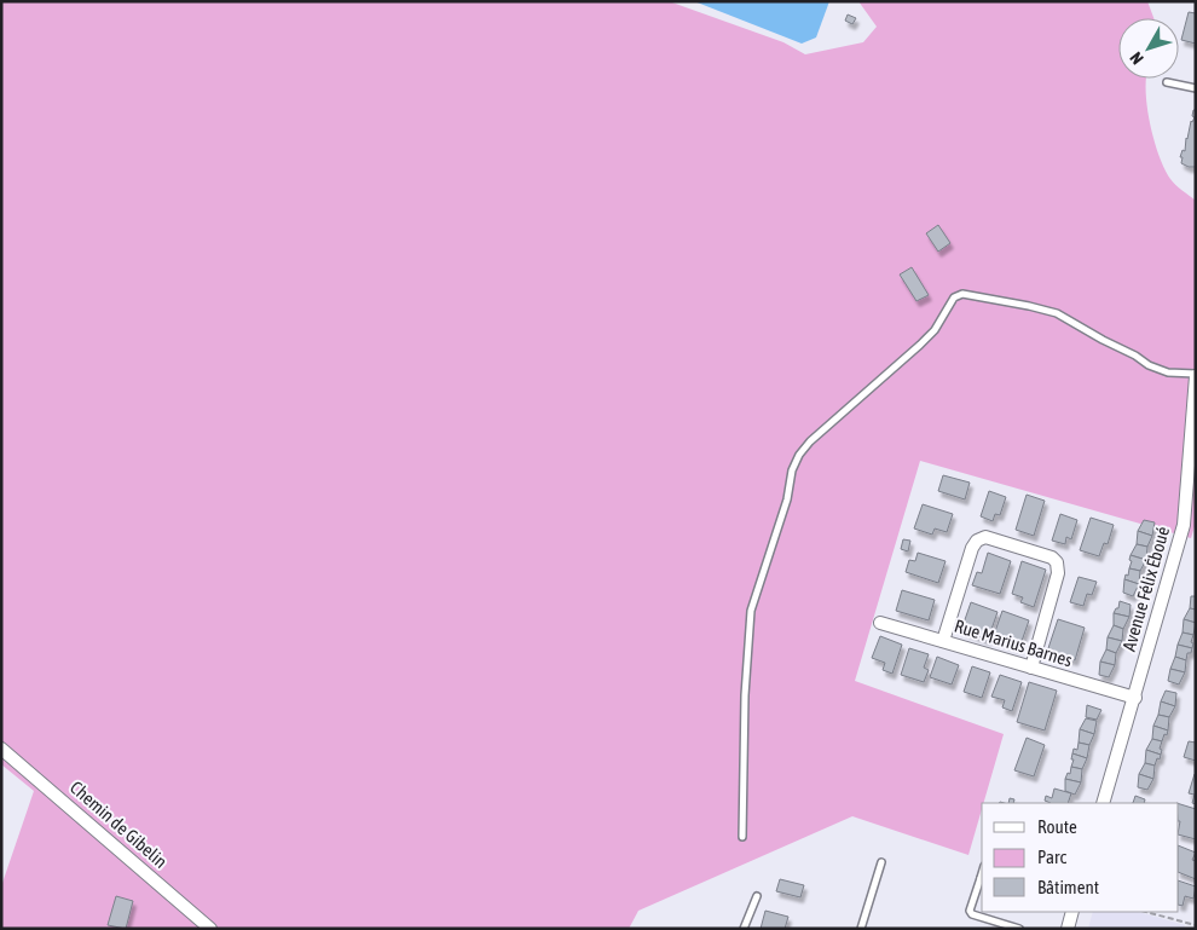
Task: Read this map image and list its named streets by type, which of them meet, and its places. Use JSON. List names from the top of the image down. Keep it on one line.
{"streets":{"street":["Avenue Félix Éboué","Rue Marius Barnes","Chemin de Gibelin"]},"crossings":[["Avenue Félix Éboué","Rue Marius Barnes"]],"legend":["Route","Parc","Bâtiment"],"north":"bottom left"}
